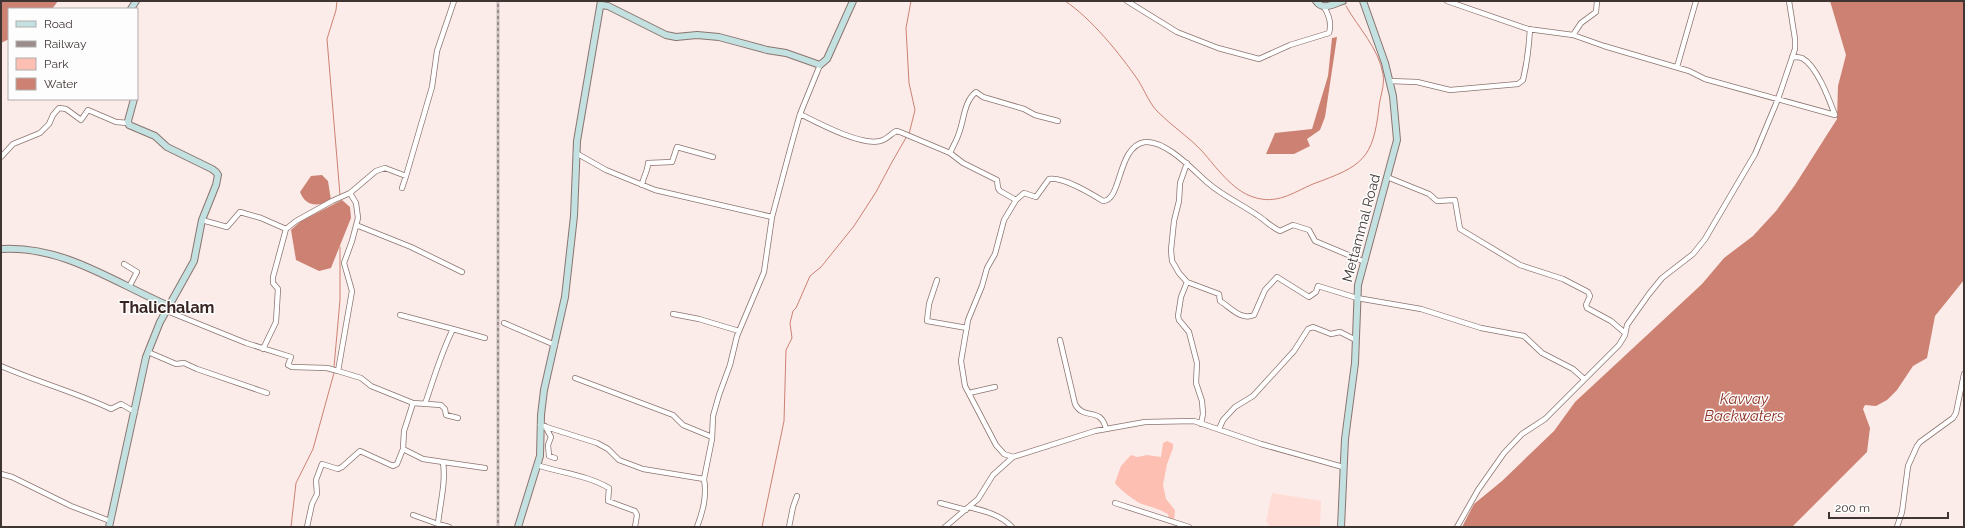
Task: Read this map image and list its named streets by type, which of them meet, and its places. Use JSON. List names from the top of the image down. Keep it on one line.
{"streets":{"main road":["Mettammal Road"]},"districts":["Thalichalam"],"water":["Kavvay Backwaters"],"legend":["Road","Railway","Park","Water"],"scale_bar":"200 m"}
